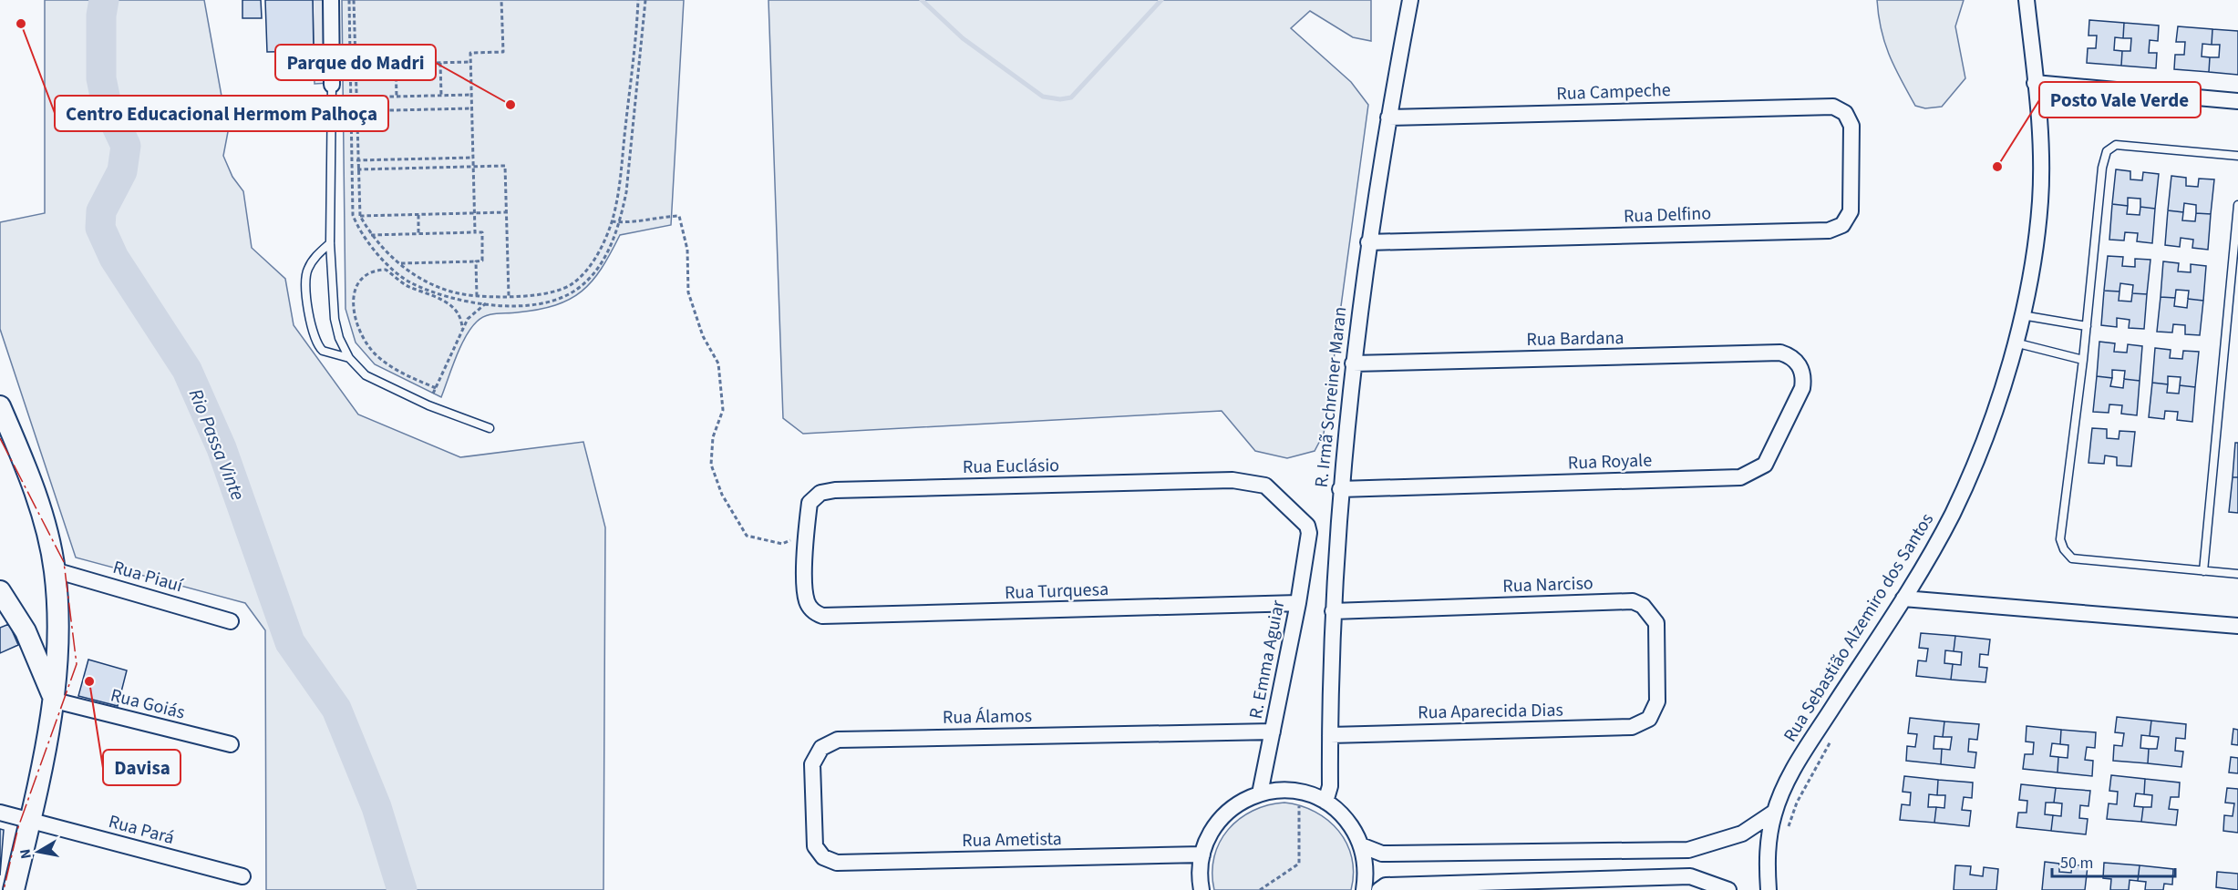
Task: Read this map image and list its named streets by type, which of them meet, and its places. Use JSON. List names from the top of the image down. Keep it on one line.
{"streets":{"street":["Rua Campeche","Rua Delfino","Rua Bardana","R. Irmã Schreiner Maran","Rua Royale","Rua Euclásio","Rua Piauí","Rua Narciso","Rua Turquesa","Rua Sebastião Alzemiro dos Santos","R. Emma Aguiar","Rua Goiás","Rua Aparecida Dias","Rua Álamos","Rua Pará","Rua Ametista"]},"crossings":[["Rua Campeche","Rua Delfino"],["Rua Campeche","R. Irmã Schreiner Maran"],["Rua Delfino","R. Irmã Schreiner Maran"],["Rua Bardana","R. Irmã Schreiner Maran"],["Rua Bardana","Rua Royale"],["R. Irmã Schreiner Maran","Rua Royale"],["R. Irmã Schreiner Maran","Rua Narciso"],["R. Irmã Schreiner Maran","Rua Aparecida Dias"],["Rua Euclásio","Rua Turquesa"],["Rua Euclásio","R. Emma Aguiar"],["Rua Narciso","Rua Aparecida Dias"],["Rua Turquesa","R. Emma Aguiar"],["R. Emma Aguiar","Rua Álamos"],["Rua Álamos","Rua Ametista"]],"water":["Rio Passa Vinte"],"places":["Centro Educacional Hermom Palhoça","Parque do Madri","Posto Vale Verde","Davisa"],"scale_bar":"50 m","north":"left"}
